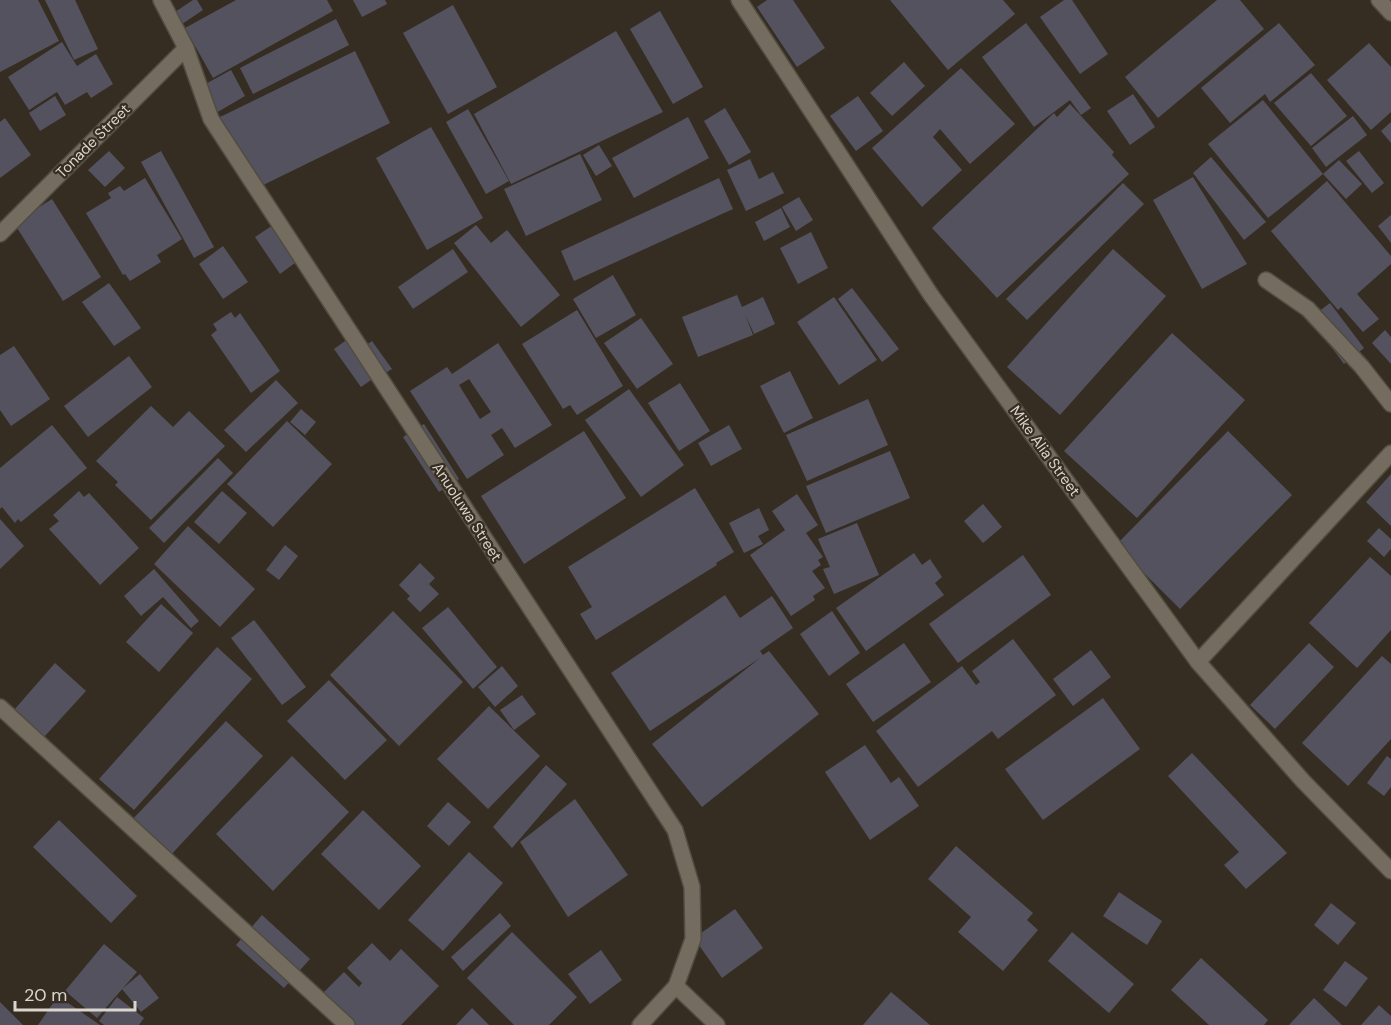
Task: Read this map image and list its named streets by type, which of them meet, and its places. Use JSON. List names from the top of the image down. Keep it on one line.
{"streets":{"street":["Tonade Street","Mike Alia Street","Anuoluwa Street"]},"crossings":[["Tonade Street","Anuoluwa Street"]],"scale_bar":"20 m"}
